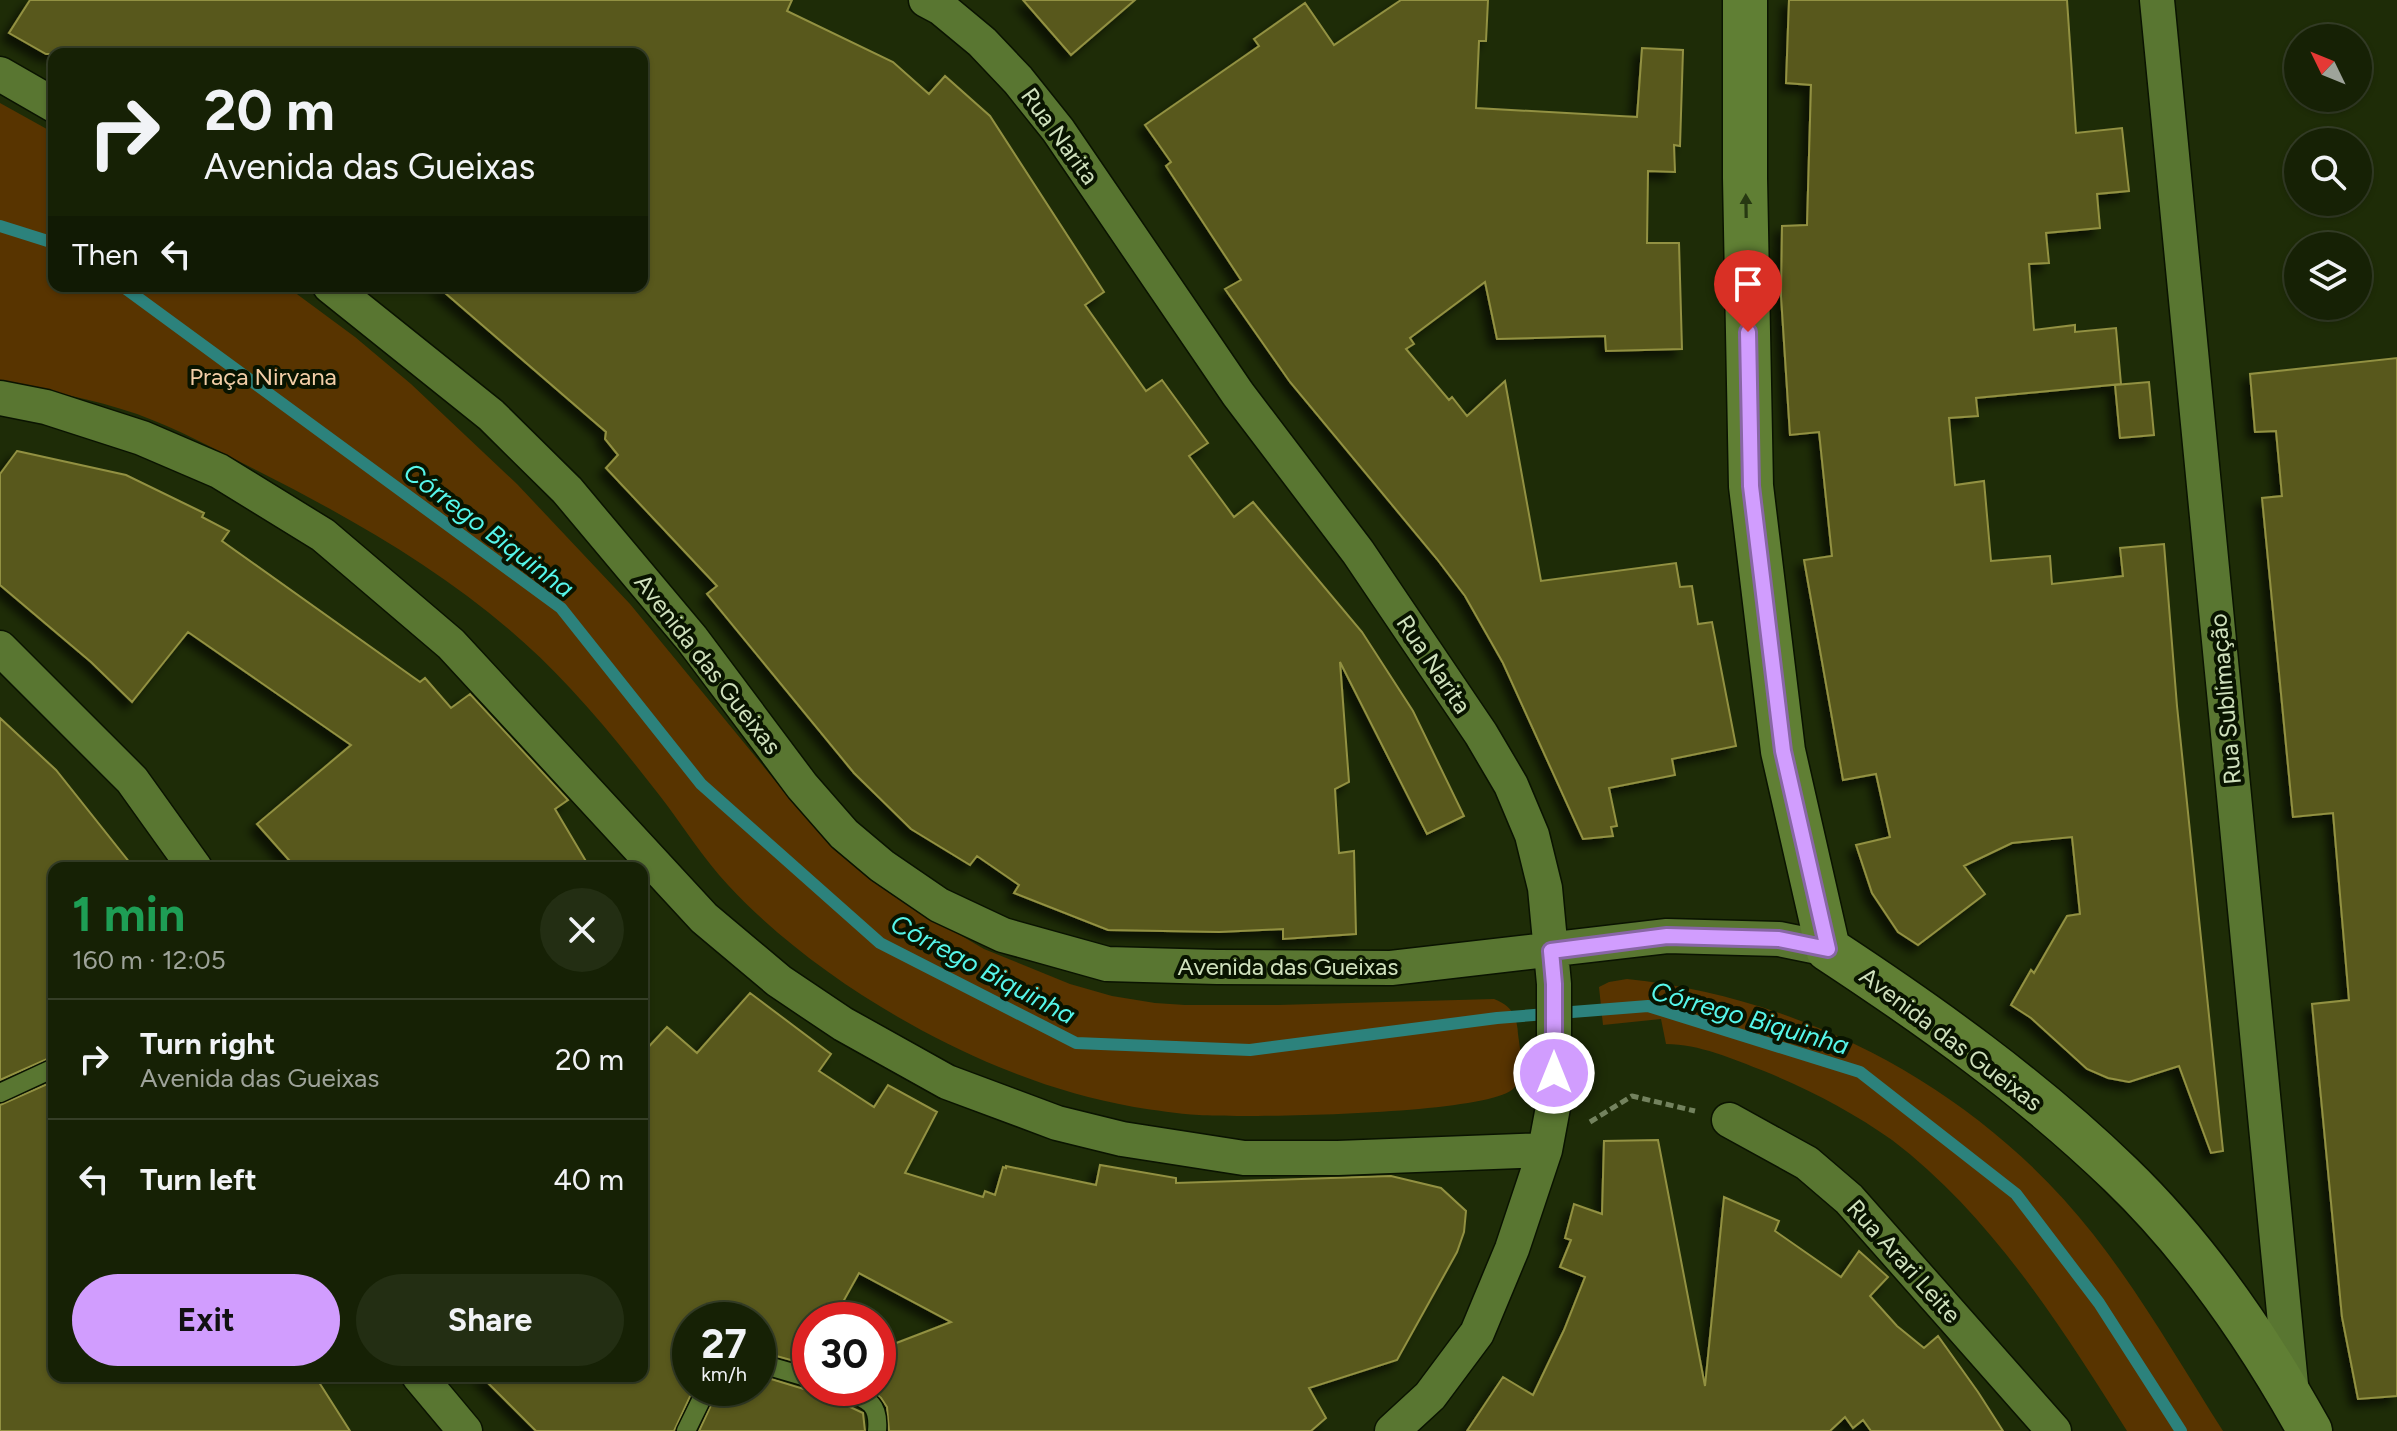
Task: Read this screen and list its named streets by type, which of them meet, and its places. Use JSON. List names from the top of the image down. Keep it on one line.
{"streets":{"street":["Rua Narita","Avenida das Gueixas","Rua Sublimação","Rua Arari Leite"]},"crossings":[["Rua Narita","Avenida das Gueixas"],["Avenida das Gueixas","Rua Sublimação"]],"water":["Córrego Biquinha"],"parks":["Praça Nirvana"],"north":"top left","page":{"turn":["20 m","Avenida das Gueixas"],"then":"Then","heading":["1 min","160 m · 12:05"],"list":[{"name":"Turn right","note":"Avenida das Gueixas","value":"20 m"},{"name":"Turn left","value":"40 m"}],"buttons":["Exit","Share"],"speed":"27 km/h","limit":"30"}}
